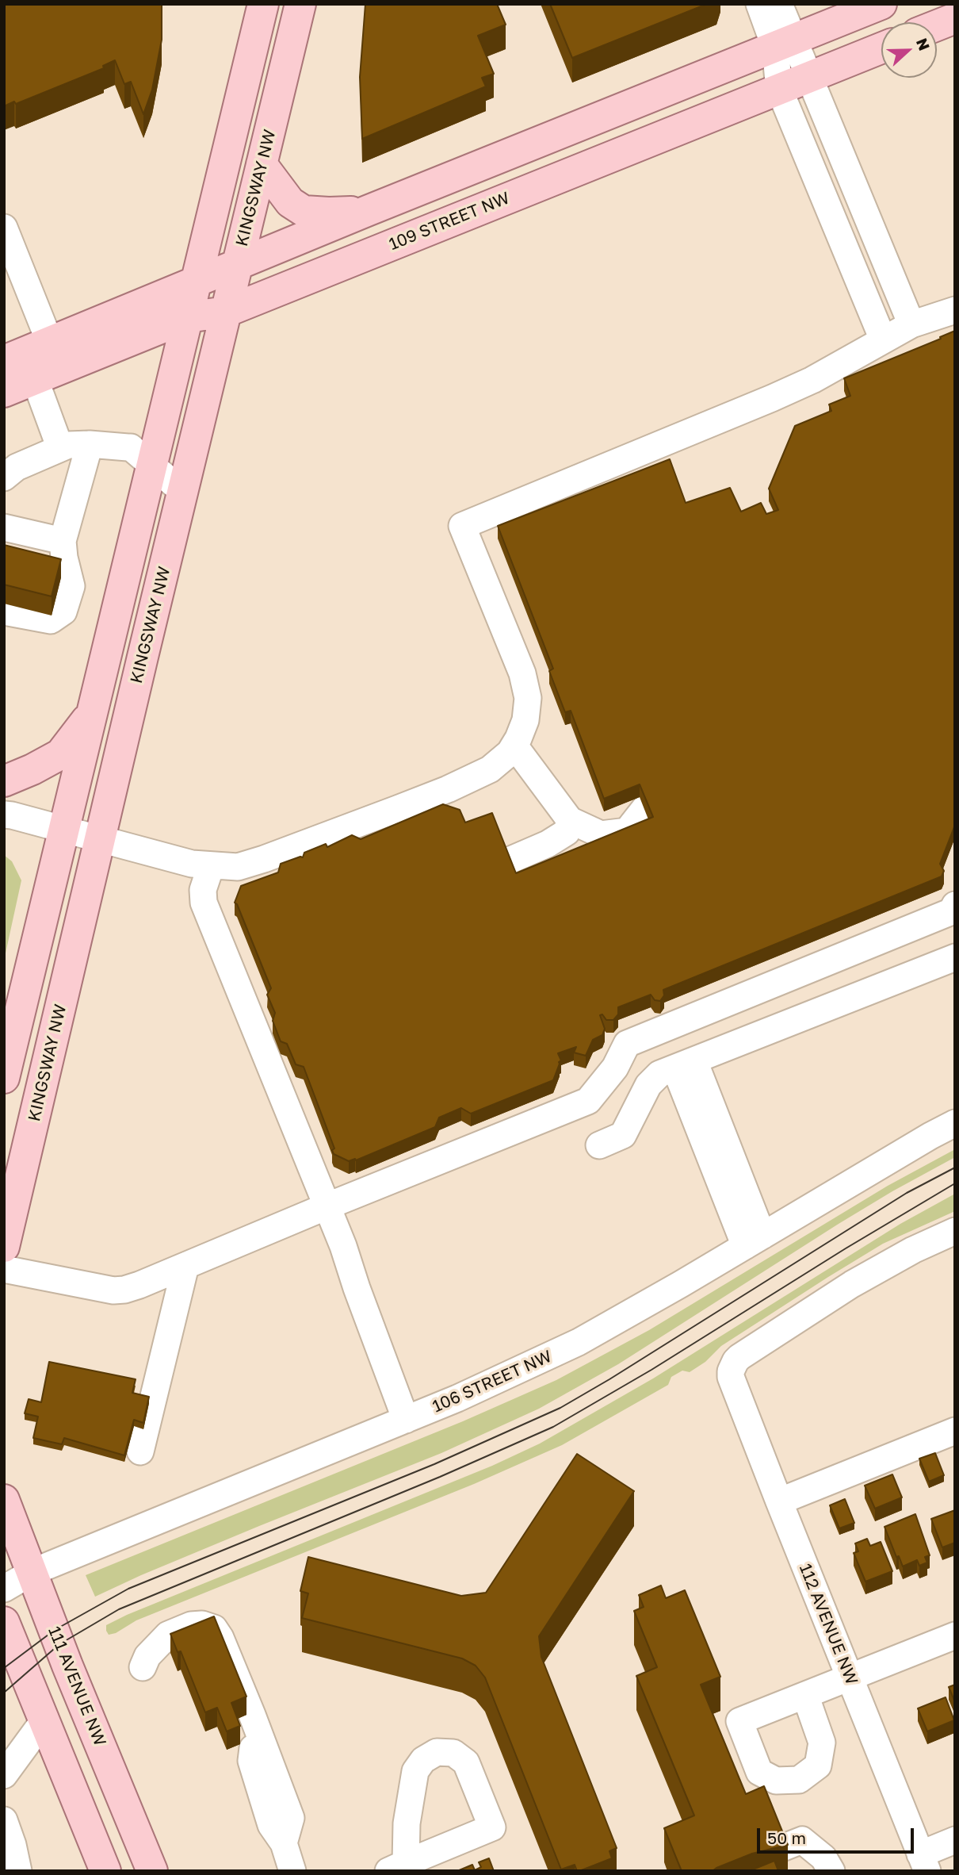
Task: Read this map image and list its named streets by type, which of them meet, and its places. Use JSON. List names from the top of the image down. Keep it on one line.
{"streets":{"main road":["KINGSWAY NW","109 STREET NW","111 AVENUE NW"],"street":["106 STREET NW","112 AVENUE NW"]},"crossings":[["KINGSWAY NW","109 STREET NW"],["106 STREET NW","111 AVENUE NW"]],"scale_bar":"50 m","north":"right"}
